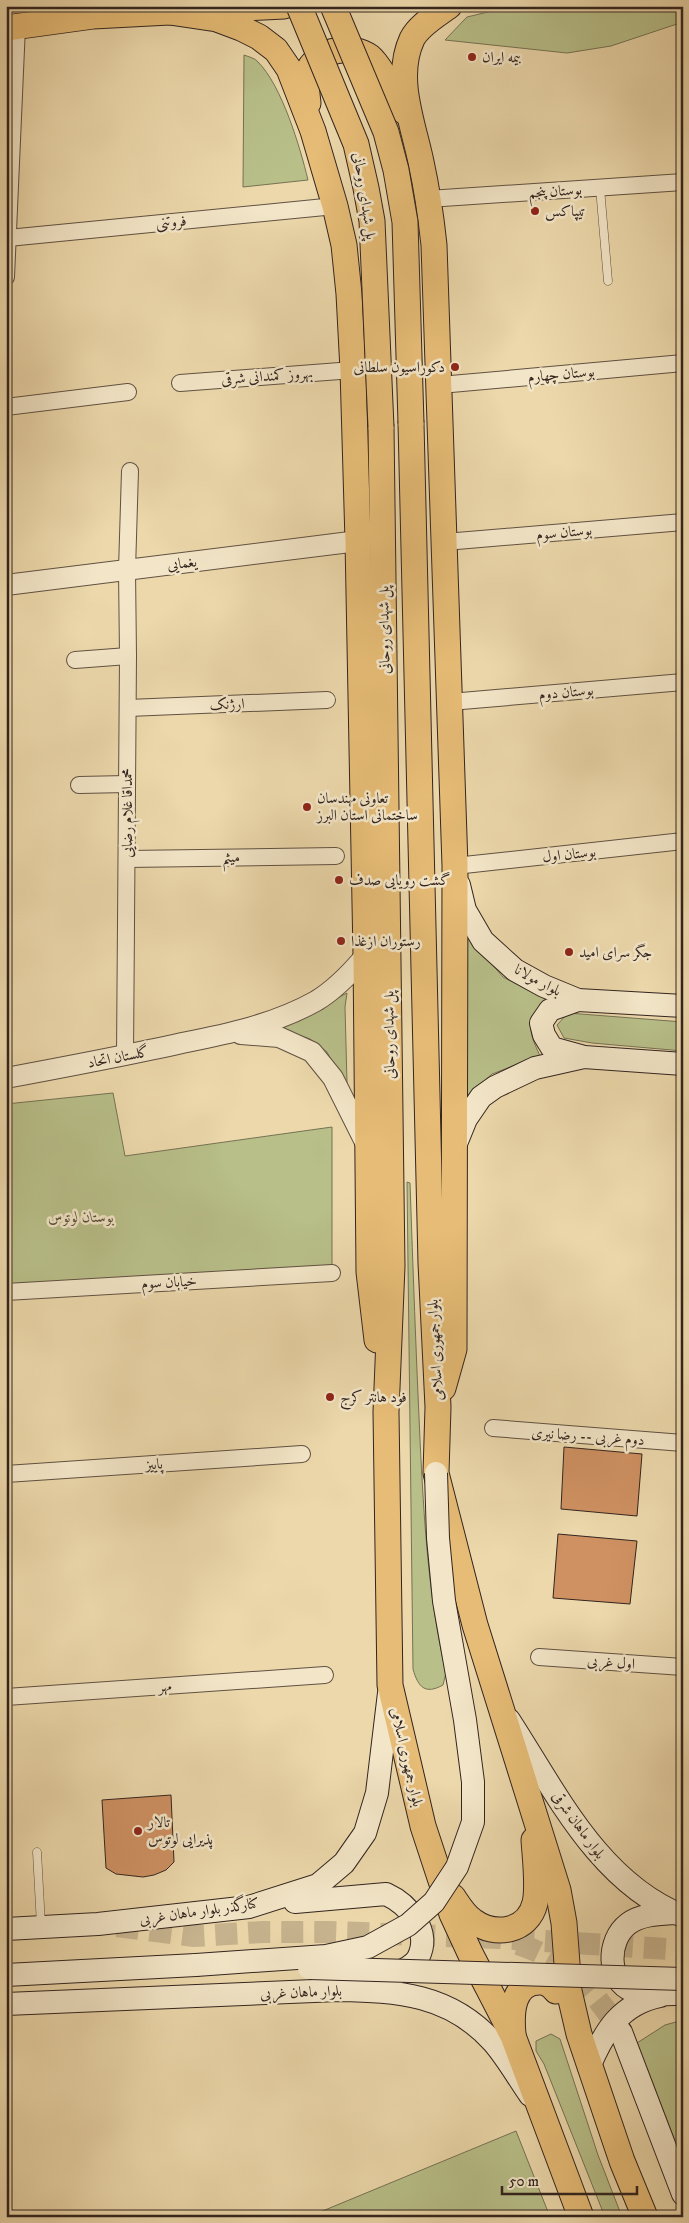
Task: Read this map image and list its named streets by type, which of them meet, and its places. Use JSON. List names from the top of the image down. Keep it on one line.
{"streets":{"main road":["پل شهدای روحانی","بلوار مولانا","بلوار جمهوری اسلامی","بلوار ماهان شرقی","کنارگذر بلوار ماهان غربی","بلوار ماهان غربی"],"street":["بوستان پنجم","فروتنی","بوستان چهارم","بهروز کمندانی شرقی","بوستان سوم","یغمایی","بوستان دوم","ارژنک","محمداقا غلام رضایی","بوستان اول","میثم","گلستان اتحاد","خیابان سوم","دوم غربی -- رضا نیری","پاییز","اول غربی","مهر"]},"crossings":[["پل شهدای روحانی","بلوار جمهوری اسلامی"],["یغمایی","محمداقا غلام رضایی"],["ارژنک","محمداقا غلام رضایی"],["محمداقا غلام رضایی","میثم"],["محمداقا غلام رضایی","گلستان اتحاد"],["بوستان اول","بلوار مولانا"],["بلوار جمهوری اسلامی","بلوار ماهان شرقی"],["بلوار جمهوری اسلامی","کنارگذر بلوار ماهان غربی"],["بلوار جمهوری اسلامی","بلوار ماهان غربی"]],"parks":["بوستان لوتوس"],"places":["بیمه ایران","تیپاکس","دکوراسیون سلطانی","تعاونی مهندسان ساختمانی استان البرز","گشت رویایی صدف","رستوران ازغذا","جگر سرای امید","فود هانتر کرج","تالار پذیرایی لوتوس"],"scale_bar":"50 m"}
